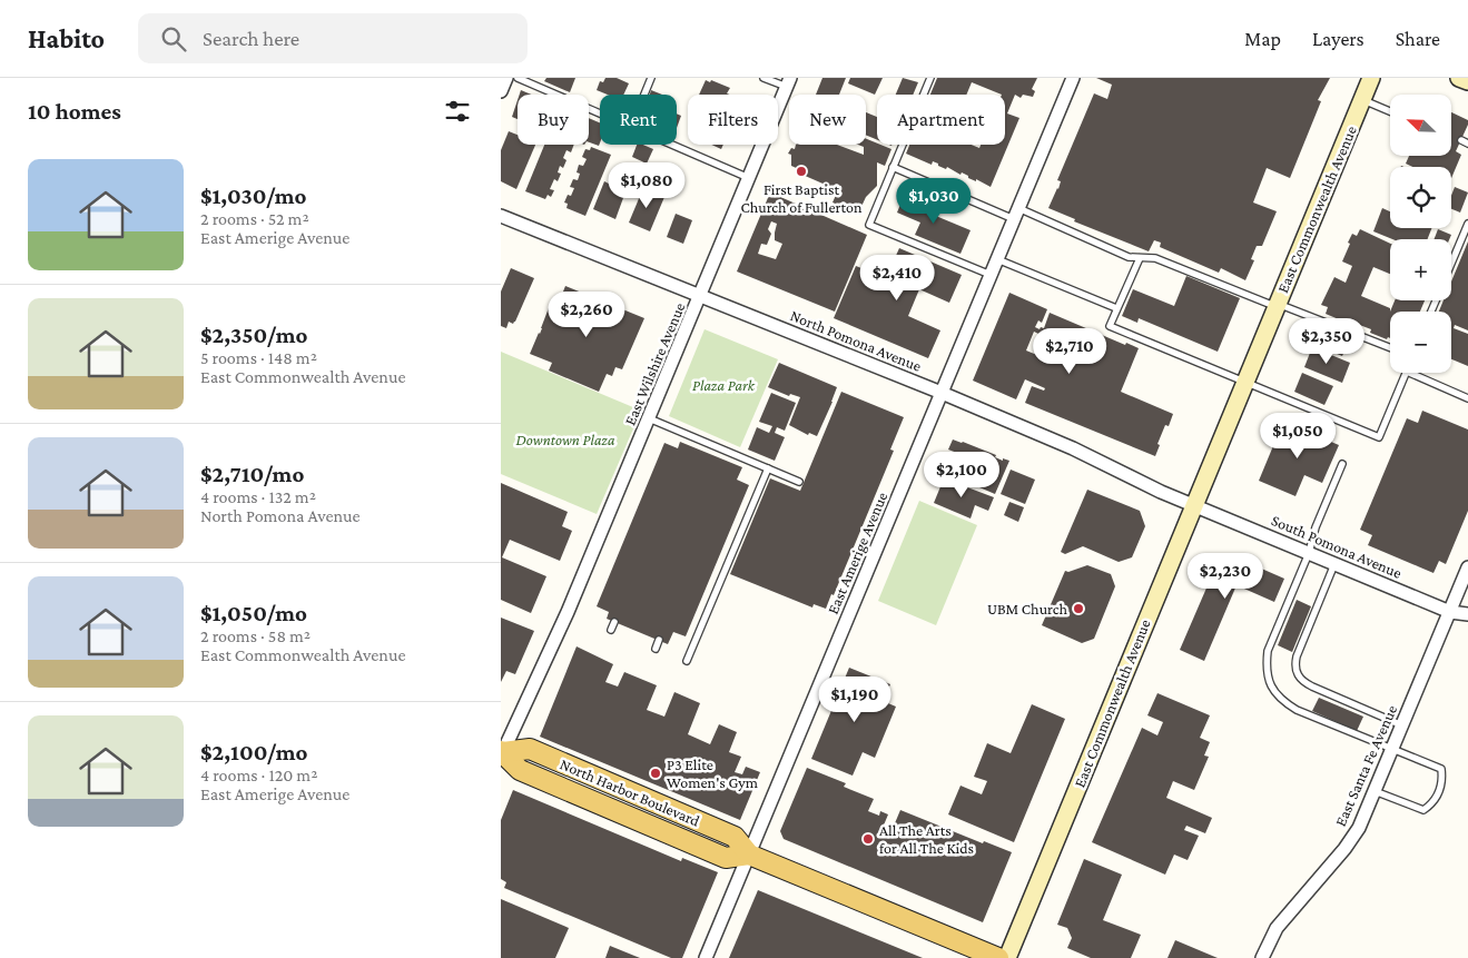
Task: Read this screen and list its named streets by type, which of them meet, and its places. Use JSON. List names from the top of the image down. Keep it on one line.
{"streets":{"main road":["East Commonwealth Avenue","North Harbor Boulevard"],"street":["North Pomona Avenue","East Wilshire Avenue","South Pomona Avenue","East Amerige Avenue","East Santa Fe Avenue"]},"crossings":[["East Commonwealth Avenue","North Pomona Avenue"],["East Commonwealth Avenue","South Pomona Avenue"],["North Pomona Avenue","East Wilshire Avenue"],["North Pomona Avenue","South Pomona Avenue"],["North Pomona Avenue","East Amerige Avenue"],["East Wilshire Avenue","North Harbor Boulevard"],["South Pomona Avenue","East Santa Fe Avenue"],["East Amerige Avenue","North Harbor Boulevard"]],"parks":["Plaza Park","Downtown Plaza"],"places":["First Baptist Church of Fullerton","UBM Church","P3 Elite Women's Gym","All The Arts for All The Kids"],"north":"top left","page":{"header":"Habito","search":"Search here","nav":["Map","Layers","Share"],"heading":"10 homes","map_buttons":["+","−"],"chip":["Buy","Rent","Filters","New","Apartment"],"list":[{"name":"$1,030/mo","note":"2 rooms · 52 m² · East Amerige Avenue"},{"name":"$2,350/mo","note":"5 rooms · 148 m² · East Commonwealth Avenue"},{"name":"$2,710/mo","note":"4 rooms · 132 m² · North Pomona Avenue"},{"name":"$1,050/mo","note":"2 rooms · 58 m² · East Commonwealth Avenue"},{"name":"$2,100/mo","note":"4 rooms · 120 m² · East Amerige Avenue"}],"price":["$1,080","$1,030","$2,410","$2,260","$2,350","$2,710","$1,050","$2,100","$2,230","$1,190"]}}
